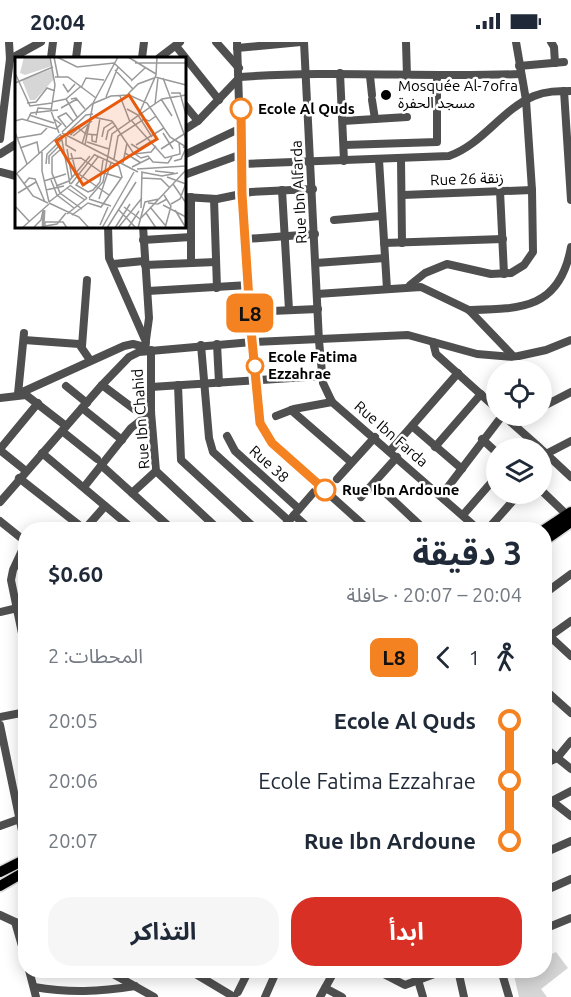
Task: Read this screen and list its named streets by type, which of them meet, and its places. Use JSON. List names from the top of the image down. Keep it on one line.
{"streets":{"street":["Rue 26 زنقة","Rue Ibn Alfarda","Rue Ibn Chahid","Rue Ibn Farda","Rue 38"]},"crossings":[["Rue Ibn Alfarda","Rue Ibn Farda"]],"places":["Mosquée Al-7ofra مسجد الحفرة","Ecole Al Quds","Ecole Fatima Ezzahrae","Rue Ibn Ardoune"],"lines":["bus line L8"],"page":{"status":"20:04","on_map":"L8","heading":["3 دقيقة","20:04 – 20:07 · حافلة","$0.60"],"legs":["1","L8","المحطات: 2"],"list":[{"name":"Ecole Al Quds","value":"20:05"},{"name":"Ecole Fatima Ezzahrae","value":"20:06"},{"name":"Rue Ibn Ardoune","value":"20:07"}],"buttons":["ابدأ","التذاكر"]}}
